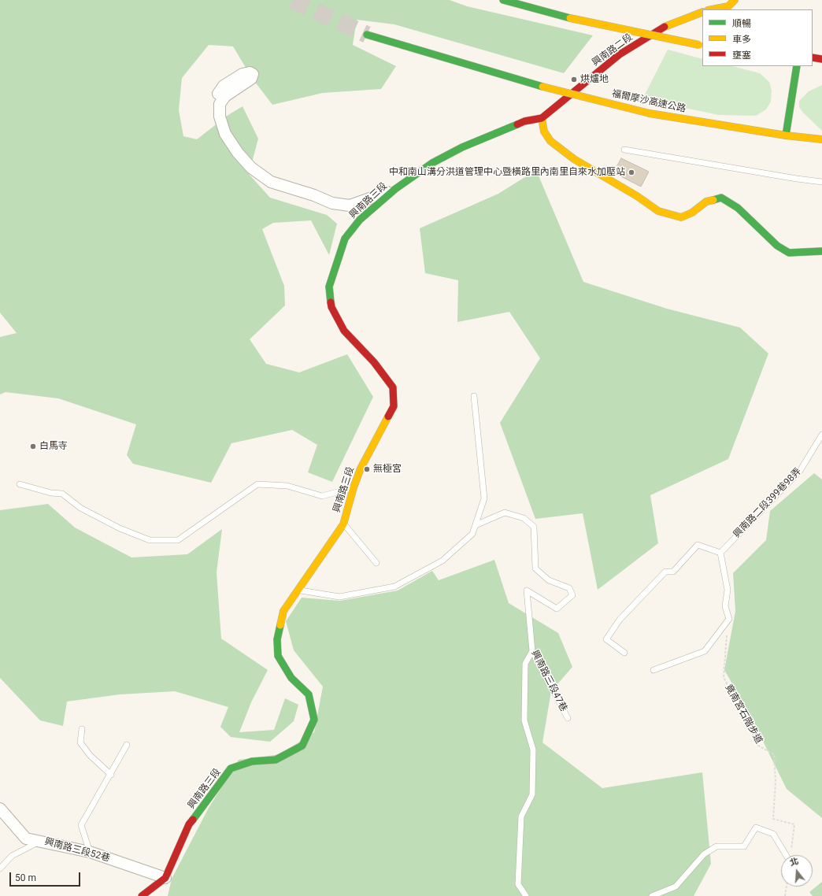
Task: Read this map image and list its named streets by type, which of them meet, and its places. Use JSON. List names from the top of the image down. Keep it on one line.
{"streets":{"main road":["興南路二段","福爾摩沙高速公路","興南路三段"],"street":["興南路三段52巷"],"lane":["興南路二段399巷98弄","興南路三段47巷"],"path":["竟南宮石階步道"]},"crossings":[["興南路二段","興南路三段"],["興南路三段","興南路三段52巷"]],"places":["烘爐地","中和南山溝分洪道管理中心暨橫路里內南里自來水加壓站","白馬寺","無極宮"],"legend":["順暢","車多","壅塞"],"scale_bar":"50 m","north":"top"}
